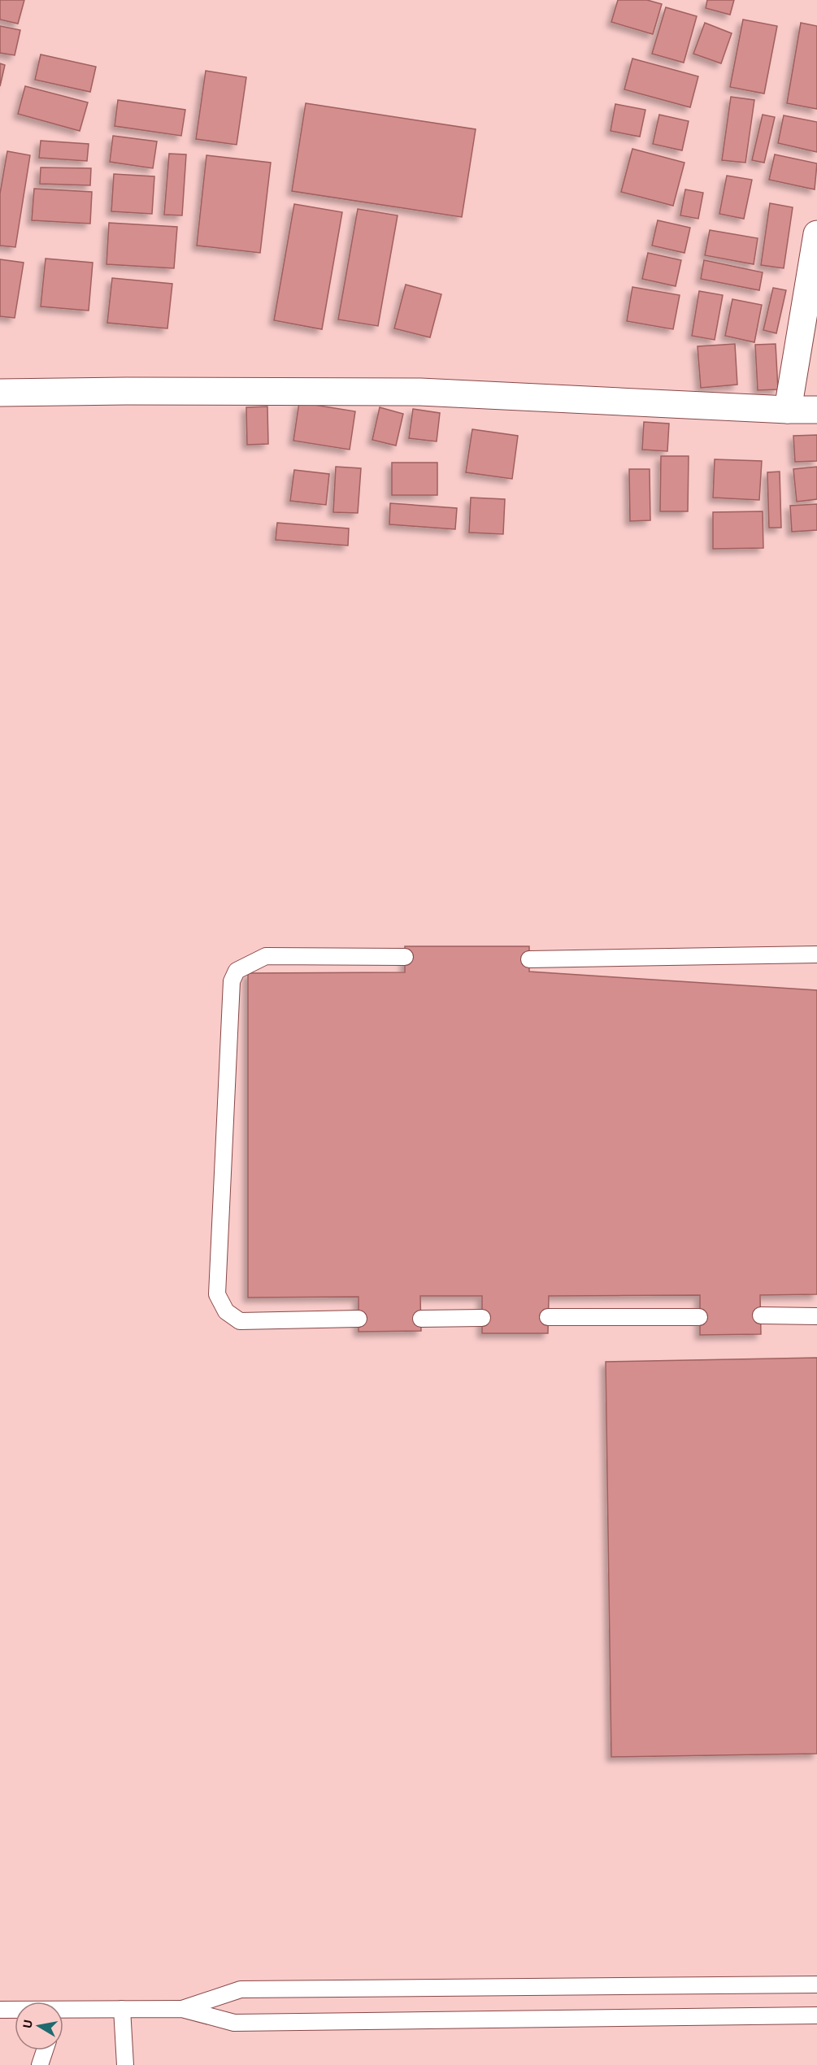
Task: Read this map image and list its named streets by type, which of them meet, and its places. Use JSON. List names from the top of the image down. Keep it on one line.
{"north":"left"}
